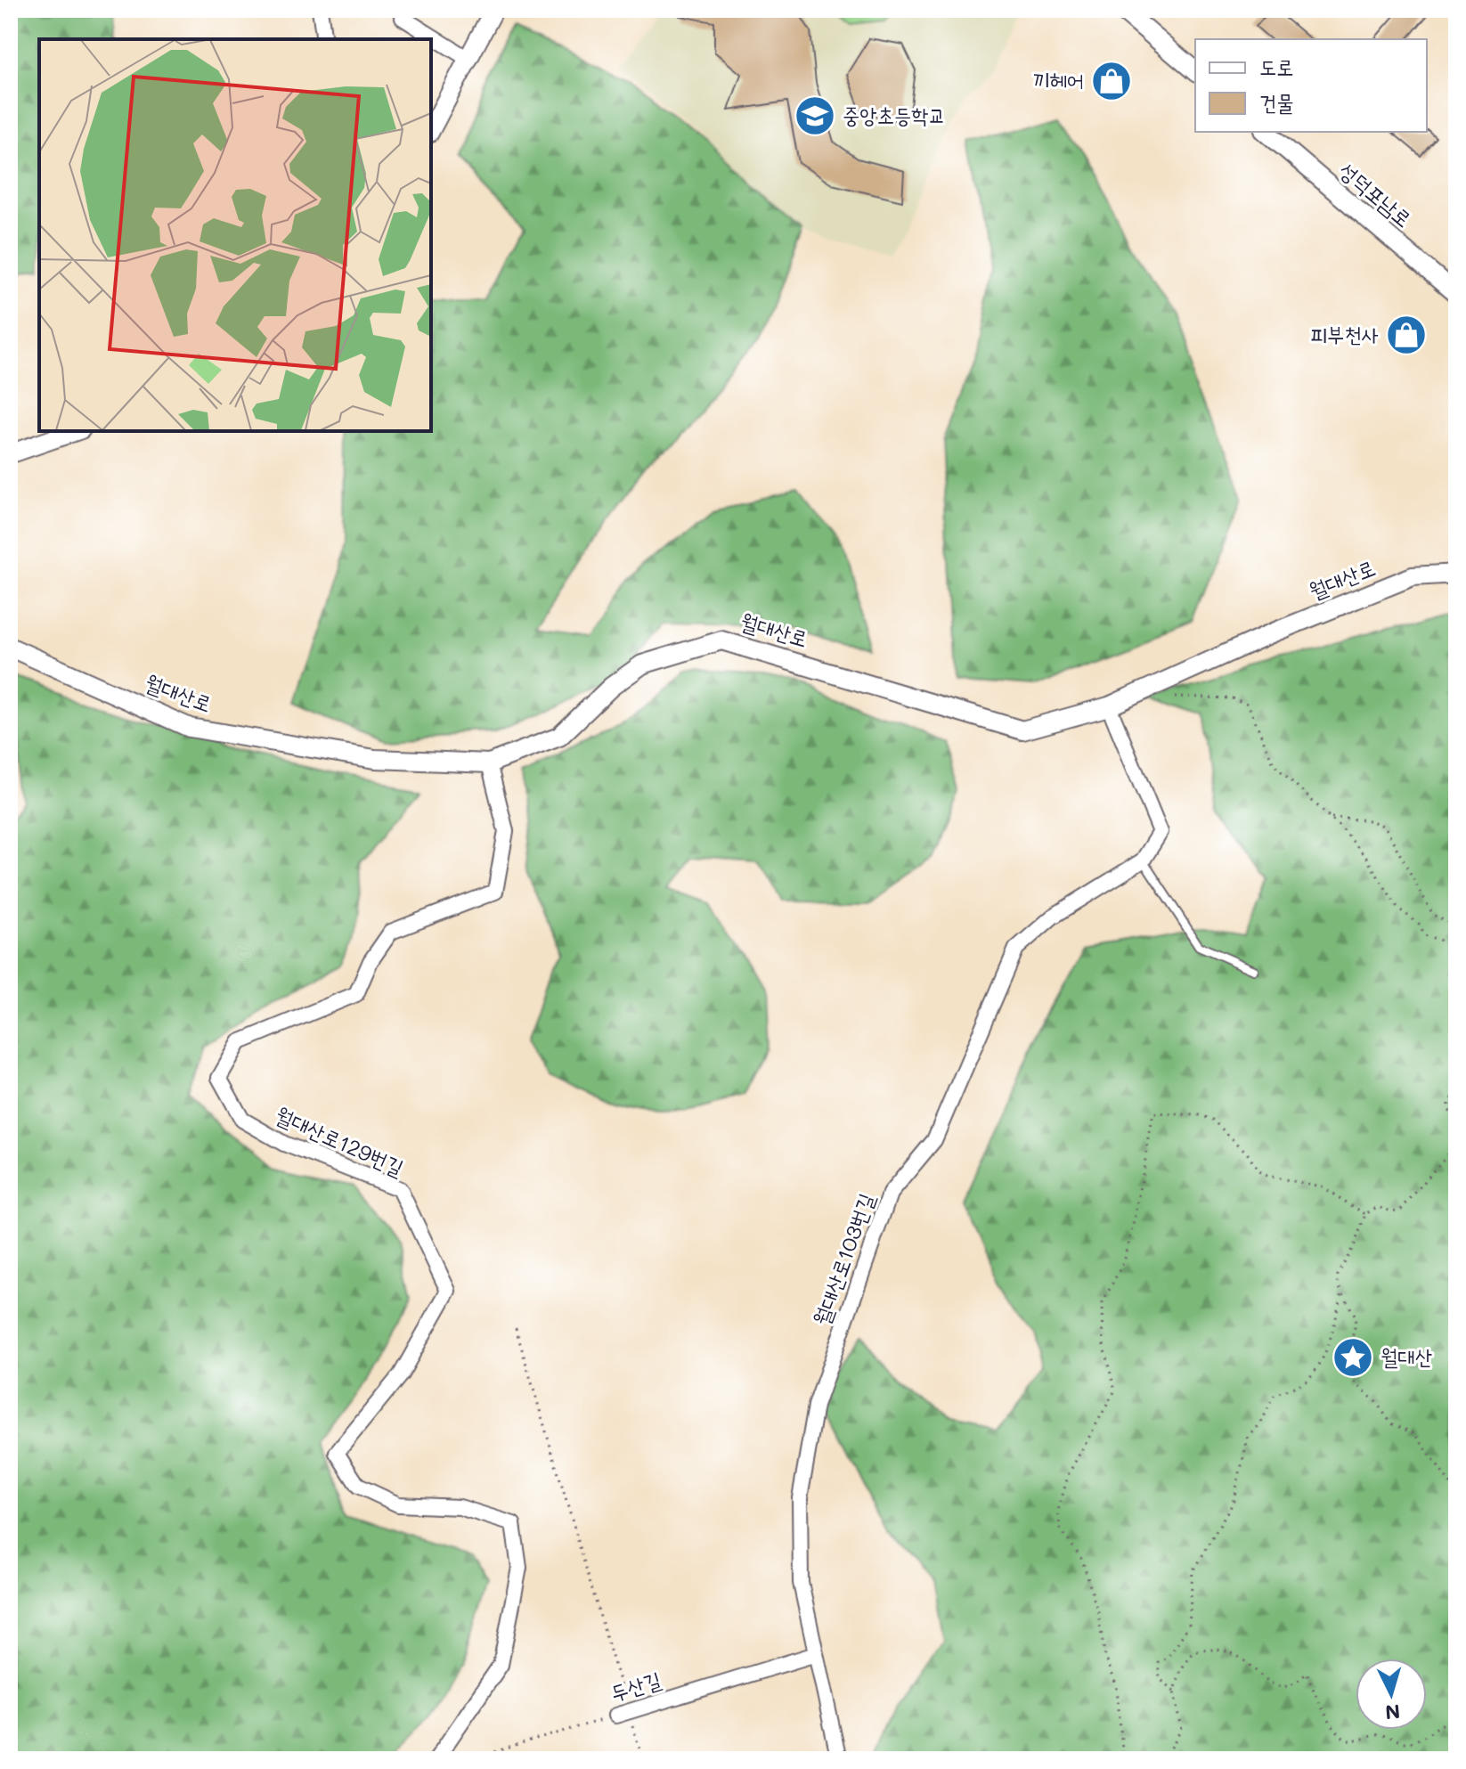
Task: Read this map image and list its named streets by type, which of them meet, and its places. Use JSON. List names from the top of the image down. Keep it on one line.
{"streets":{"street":["성덕포남로","월대산로","월대산로129번길","월대산로103번길","두산길"]},"crossings":[["월대산로","월대산로129번길"],["월대산로","월대산로103번길"],["월대산로103번길","두산길"]],"places":{"shop":["끼헤어","피부천사"],"school or university":["중앙초등학교"],"place":["월대산"]},"legend":["도로","건물"],"north":"bottom"}
